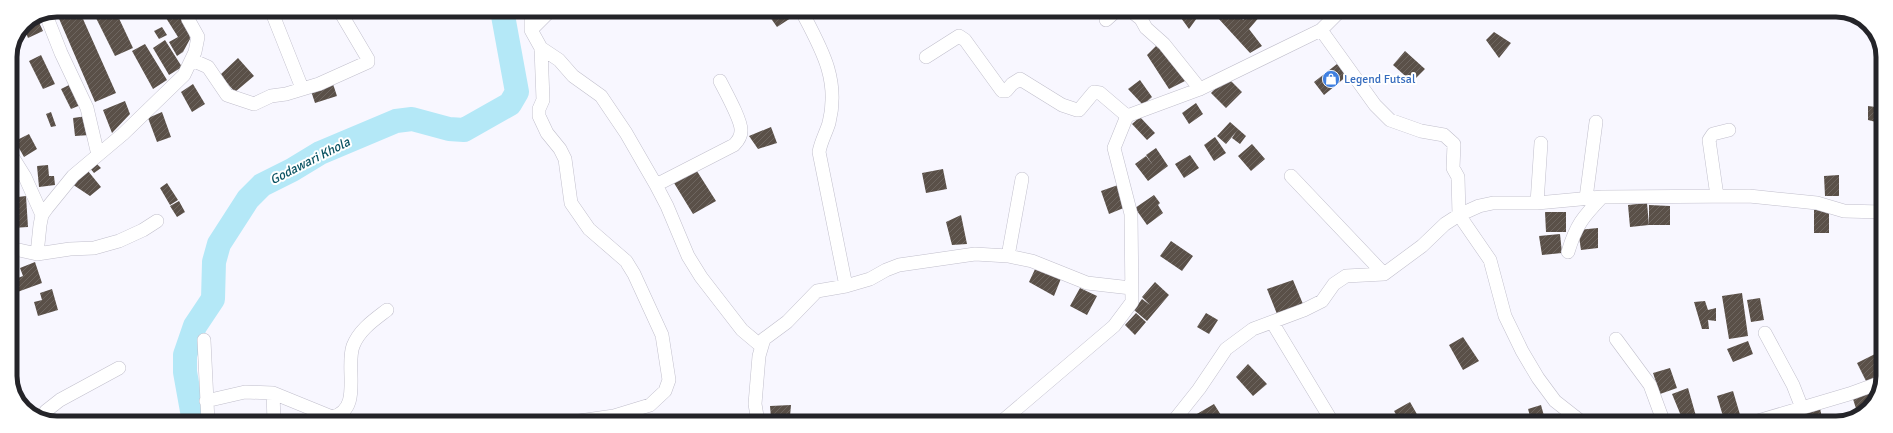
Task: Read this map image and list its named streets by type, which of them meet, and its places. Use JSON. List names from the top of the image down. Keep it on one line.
{"water":["Godawari Khola"],"places":{"shop":["Legend Futsal"]}}
